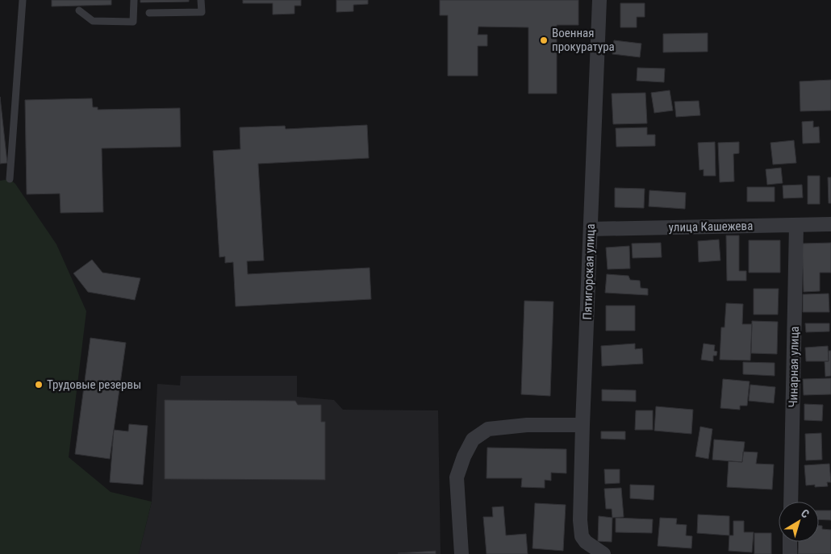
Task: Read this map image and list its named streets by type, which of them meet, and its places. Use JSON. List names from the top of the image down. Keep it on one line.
{"streets":{"street":["улица Кашежева","Пятигорская улица","Чинарная улица"]},"crossings":[["улица Кашежева","Пятигорская улица"],["улица Кашежева","Чинарная улица"]],"places":["Военная прокуратура","Трудовые резервы"],"north":"top right"}
